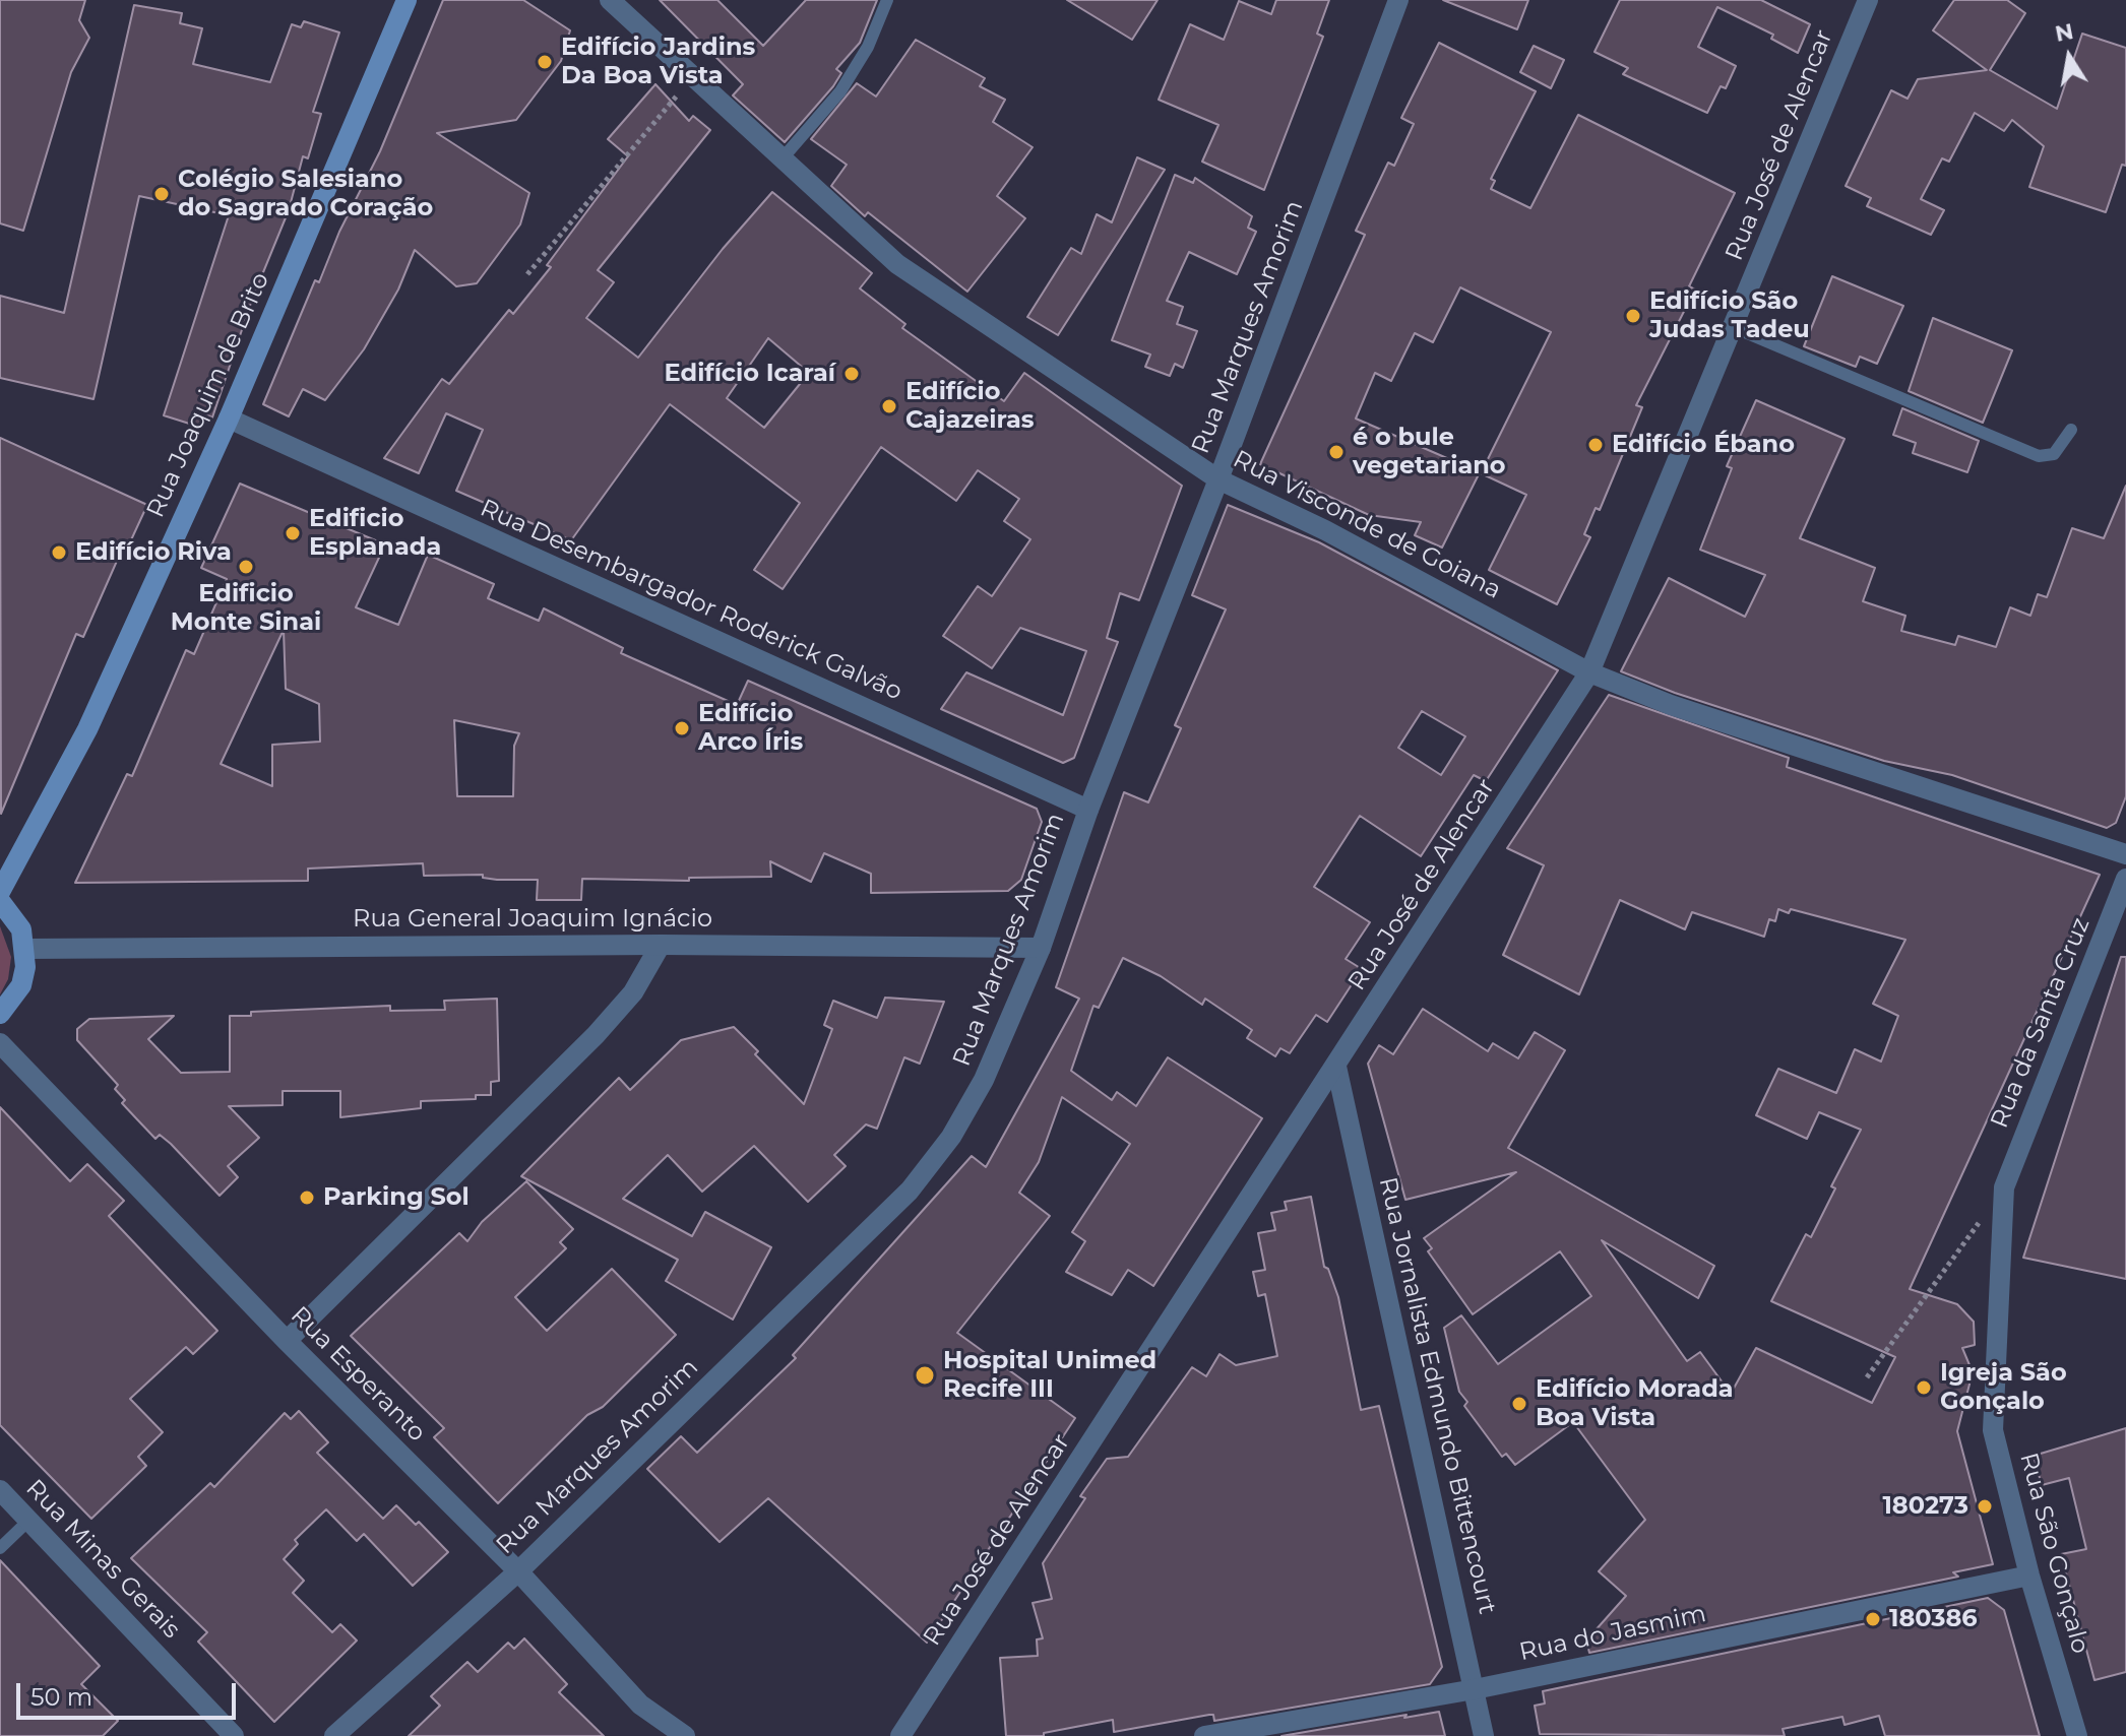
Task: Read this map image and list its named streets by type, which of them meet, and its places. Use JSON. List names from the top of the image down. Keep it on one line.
{"streets":{"main road":["Rua Joaquim de Brito"],"street":["Rua José de Alencar","Rua Marques Amorim","Rua Visconde de Goiana","Rua Desembargador Roderick Galvão","Rua General Joaquim Ignácio","Rua da Santa Cruz","Rua Esperanto","Rua Jornalista Edmundo Bittencourt","Rua São Gonçalo","Rua Minas Gerais","Rua do Jasmim"]},"crossings":[["Rua José de Alencar","Rua Visconde de Goiana"],["Rua José de Alencar","Rua Jornalista Edmundo Bittencourt"],["Rua Marques Amorim","Rua Visconde de Goiana"],["Rua Marques Amorim","Rua Desembargador Roderick Galvão"],["Rua Marques Amorim","Rua General Joaquim Ignácio"],["Rua Marques Amorim","Rua Esperanto"],["Rua Joaquim de Brito","Rua Desembargador Roderick Galvão"],["Rua da Santa Cruz","Rua São Gonçalo"],["Rua Jornalista Edmundo Bittencourt","Rua do Jasmim"],["Rua São Gonçalo","Rua do Jasmim"]],"places":["Edifício Jardins Da Boa Vista","Colégio Salesiano do Sagrado Coração","Edifício São Judas Tadeu","Edifício Icaraí","Edifício Cajazeiras","Edifício Ébano","é o bule vegetariano","Edificio Esplanada","Edifício Riva","Edificio Monte Sinai","Edifício Arco Íris","Parking Sol","Hospital Unimed Recife III","Igreja São Gonçalo","Edifício Morada Boa Vista","180273","180386"],"scale_bar":"50 m","north":"top"}
